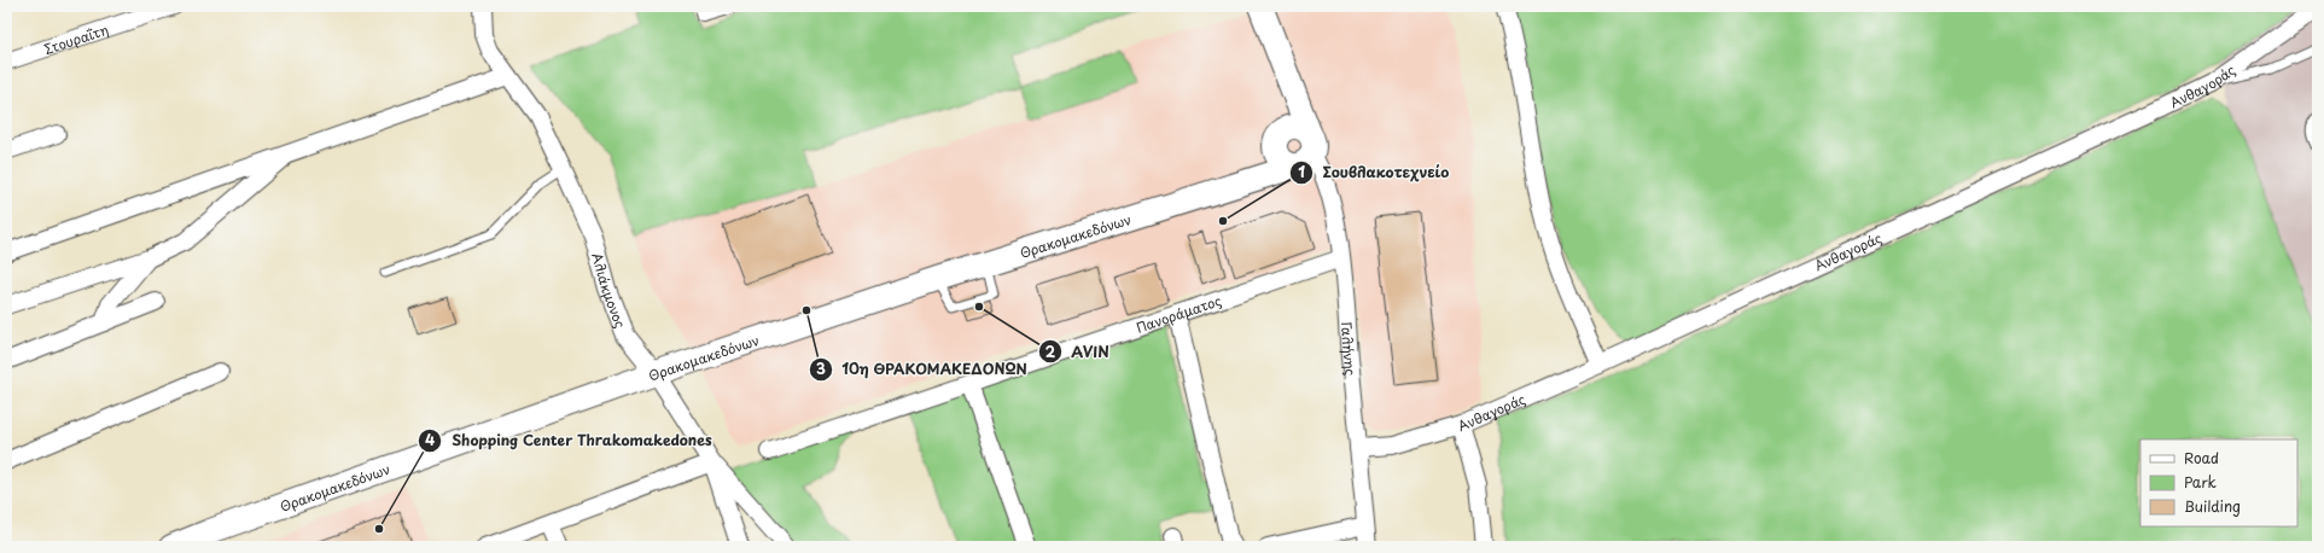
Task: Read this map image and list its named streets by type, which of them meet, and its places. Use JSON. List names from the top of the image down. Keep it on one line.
{"streets":{"main road":["Θρακομακεδόνων"],"street":["Στουραΐτη","Ανθαγοράς","Αλιάκμονος","Πανοράματος","Γαλήνης"]},"crossings":[["Ανθαγοράς","Γαλήνης"],["Θρακομακεδόνων","Αλιάκμονος"],["Θρακομακεδόνων","Γαλήνης"],["Πανοράματος","Γαλήνης"]],"places":["Σουβλακοτεχνείο","AVIN","10η ΘΡΑΚΟΜΑΚΕΔΟΝΩΝ","Shopping Center Thrakomakedones"],"legend":["Road","Park","Building"]}
